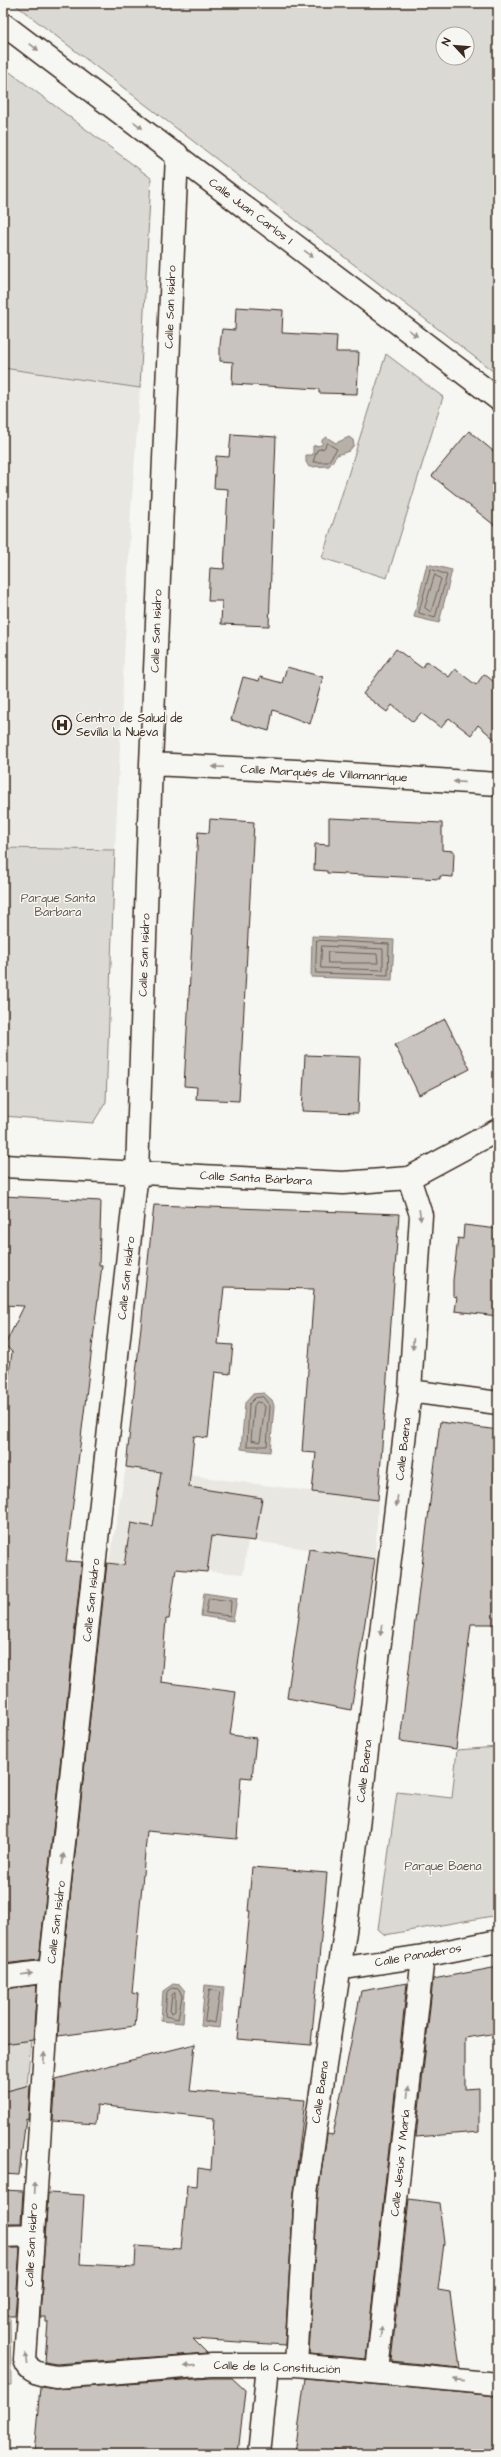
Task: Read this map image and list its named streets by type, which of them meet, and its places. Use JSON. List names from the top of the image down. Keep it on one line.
{"streets":{"street":["Calle Juan Carlos I","Calle San Isidro","Calle Marqués de Villamanrique","Calle Santa Bárbara","Calle Baena","Calle Panaderos","Calle Jesús Y María","Calle de la Constitución"]},"crossings":[["Calle Juan Carlos I","Calle San Isidro"],["Calle San Isidro","Calle Marqués de Villamanrique"],["Calle San Isidro","Calle Santa Bárbara"],["Calle San Isidro","Calle de la Constitución"],["Calle Santa Bárbara","Calle Baena"],["Calle Baena","Calle Panaderos"],["Calle Baena","Calle de la Constitución"],["Calle Panaderos","Calle Jesús Y María"],["Calle Jesús Y María","Calle de la Constitución"]],"one_way":["Calle Juan Carlos I","Calle San Isidro","Calle Marqués de Villamanrique","Calle Baena","Calle Jesús Y María","Calle de la Constitución"],"parks":["Parque Santa Barbara","Parque Baena"],"places":{"hospital":["Centro de Salud de Sevilla la Nueva"]},"north":"top left"}
